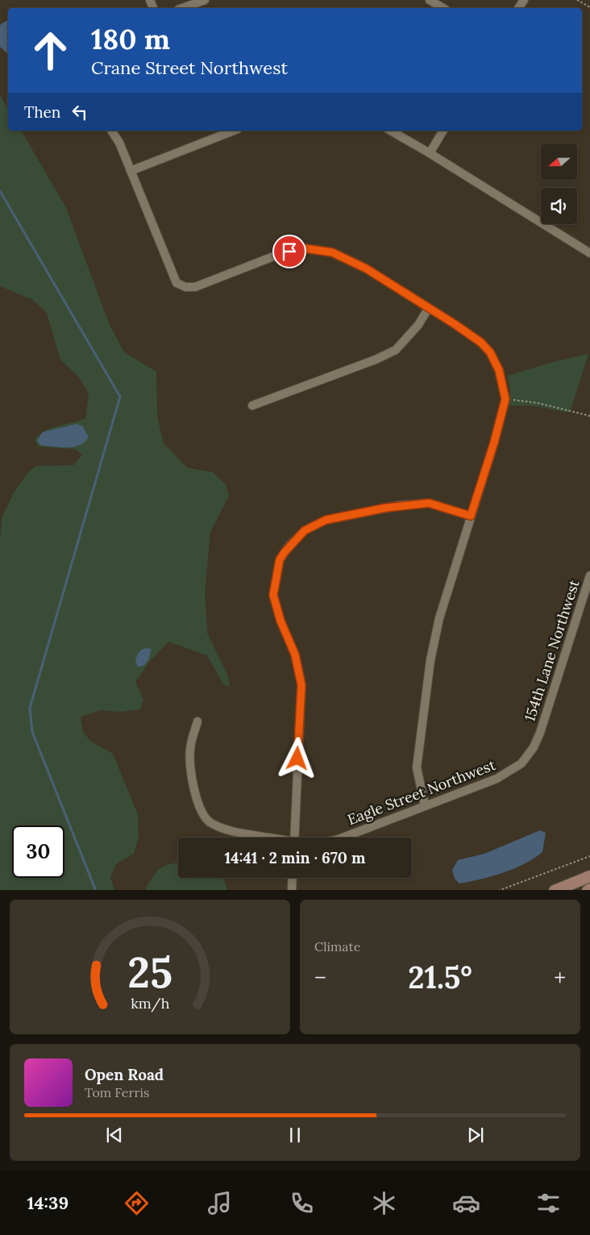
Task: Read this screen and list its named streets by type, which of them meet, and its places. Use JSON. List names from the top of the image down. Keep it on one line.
{"streets":{"street":["154th Lane Northwest","Eagle Street Northwest"]},"crossings":[["154th Lane Northwest","Eagle Street Northwest"]],"north":"left","page":{"turn":["180 m","Crane Street Northwest"],"then":"Then","limit":"30","trip":"14:41 · 2 min · 670 m","tile":"Climate","heat":["−","21.5°","+"],"song":["Open Road","Tom Ferris"],"tabs":"14:39","gauge":["25","km/h"]}}
